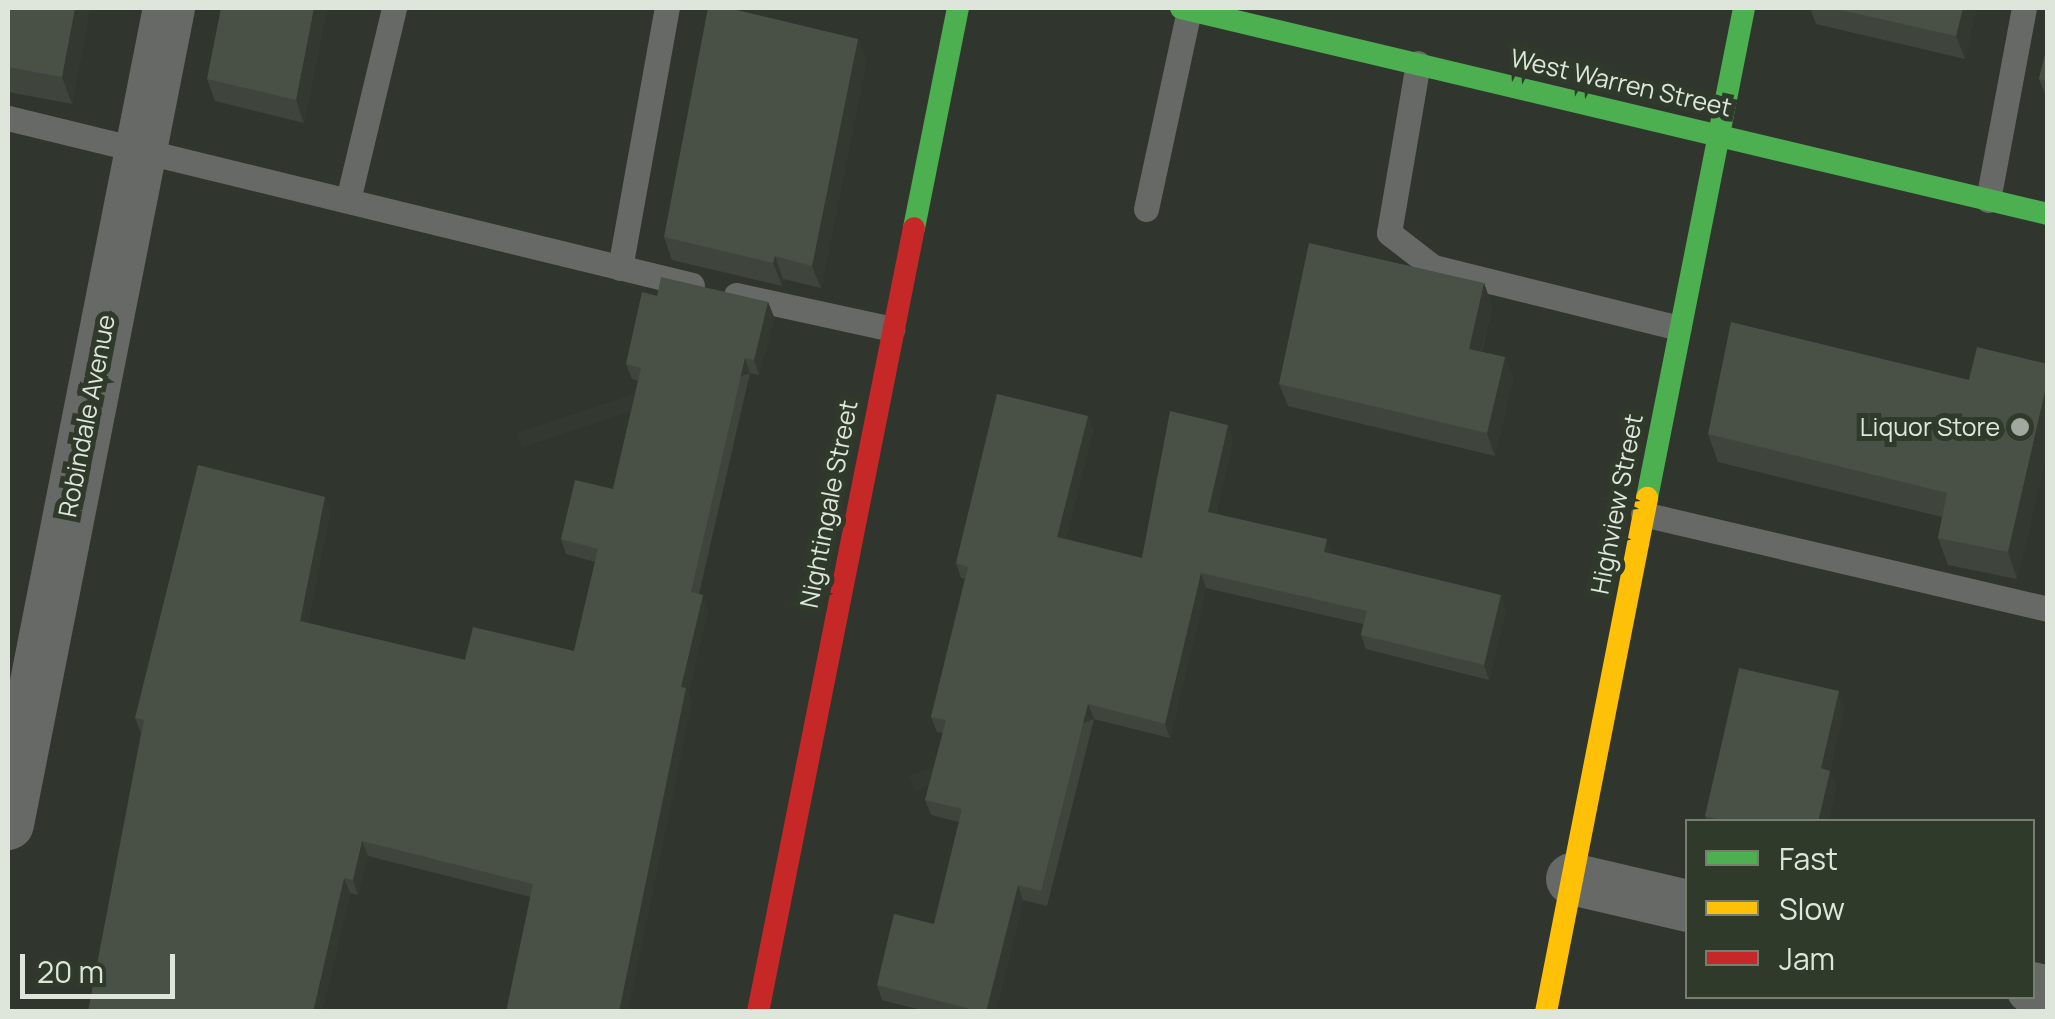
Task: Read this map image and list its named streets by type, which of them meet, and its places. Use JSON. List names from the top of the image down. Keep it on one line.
{"streets":{"street":["West Warren Street","Robindale Avenue","Nightingale Street","Highview Street"]},"crossings":[["West Warren Street","Highview Street"]],"places":["Liquor Store"],"legend":["Fast","Slow","Jam"],"scale_bar":"20 m"}
